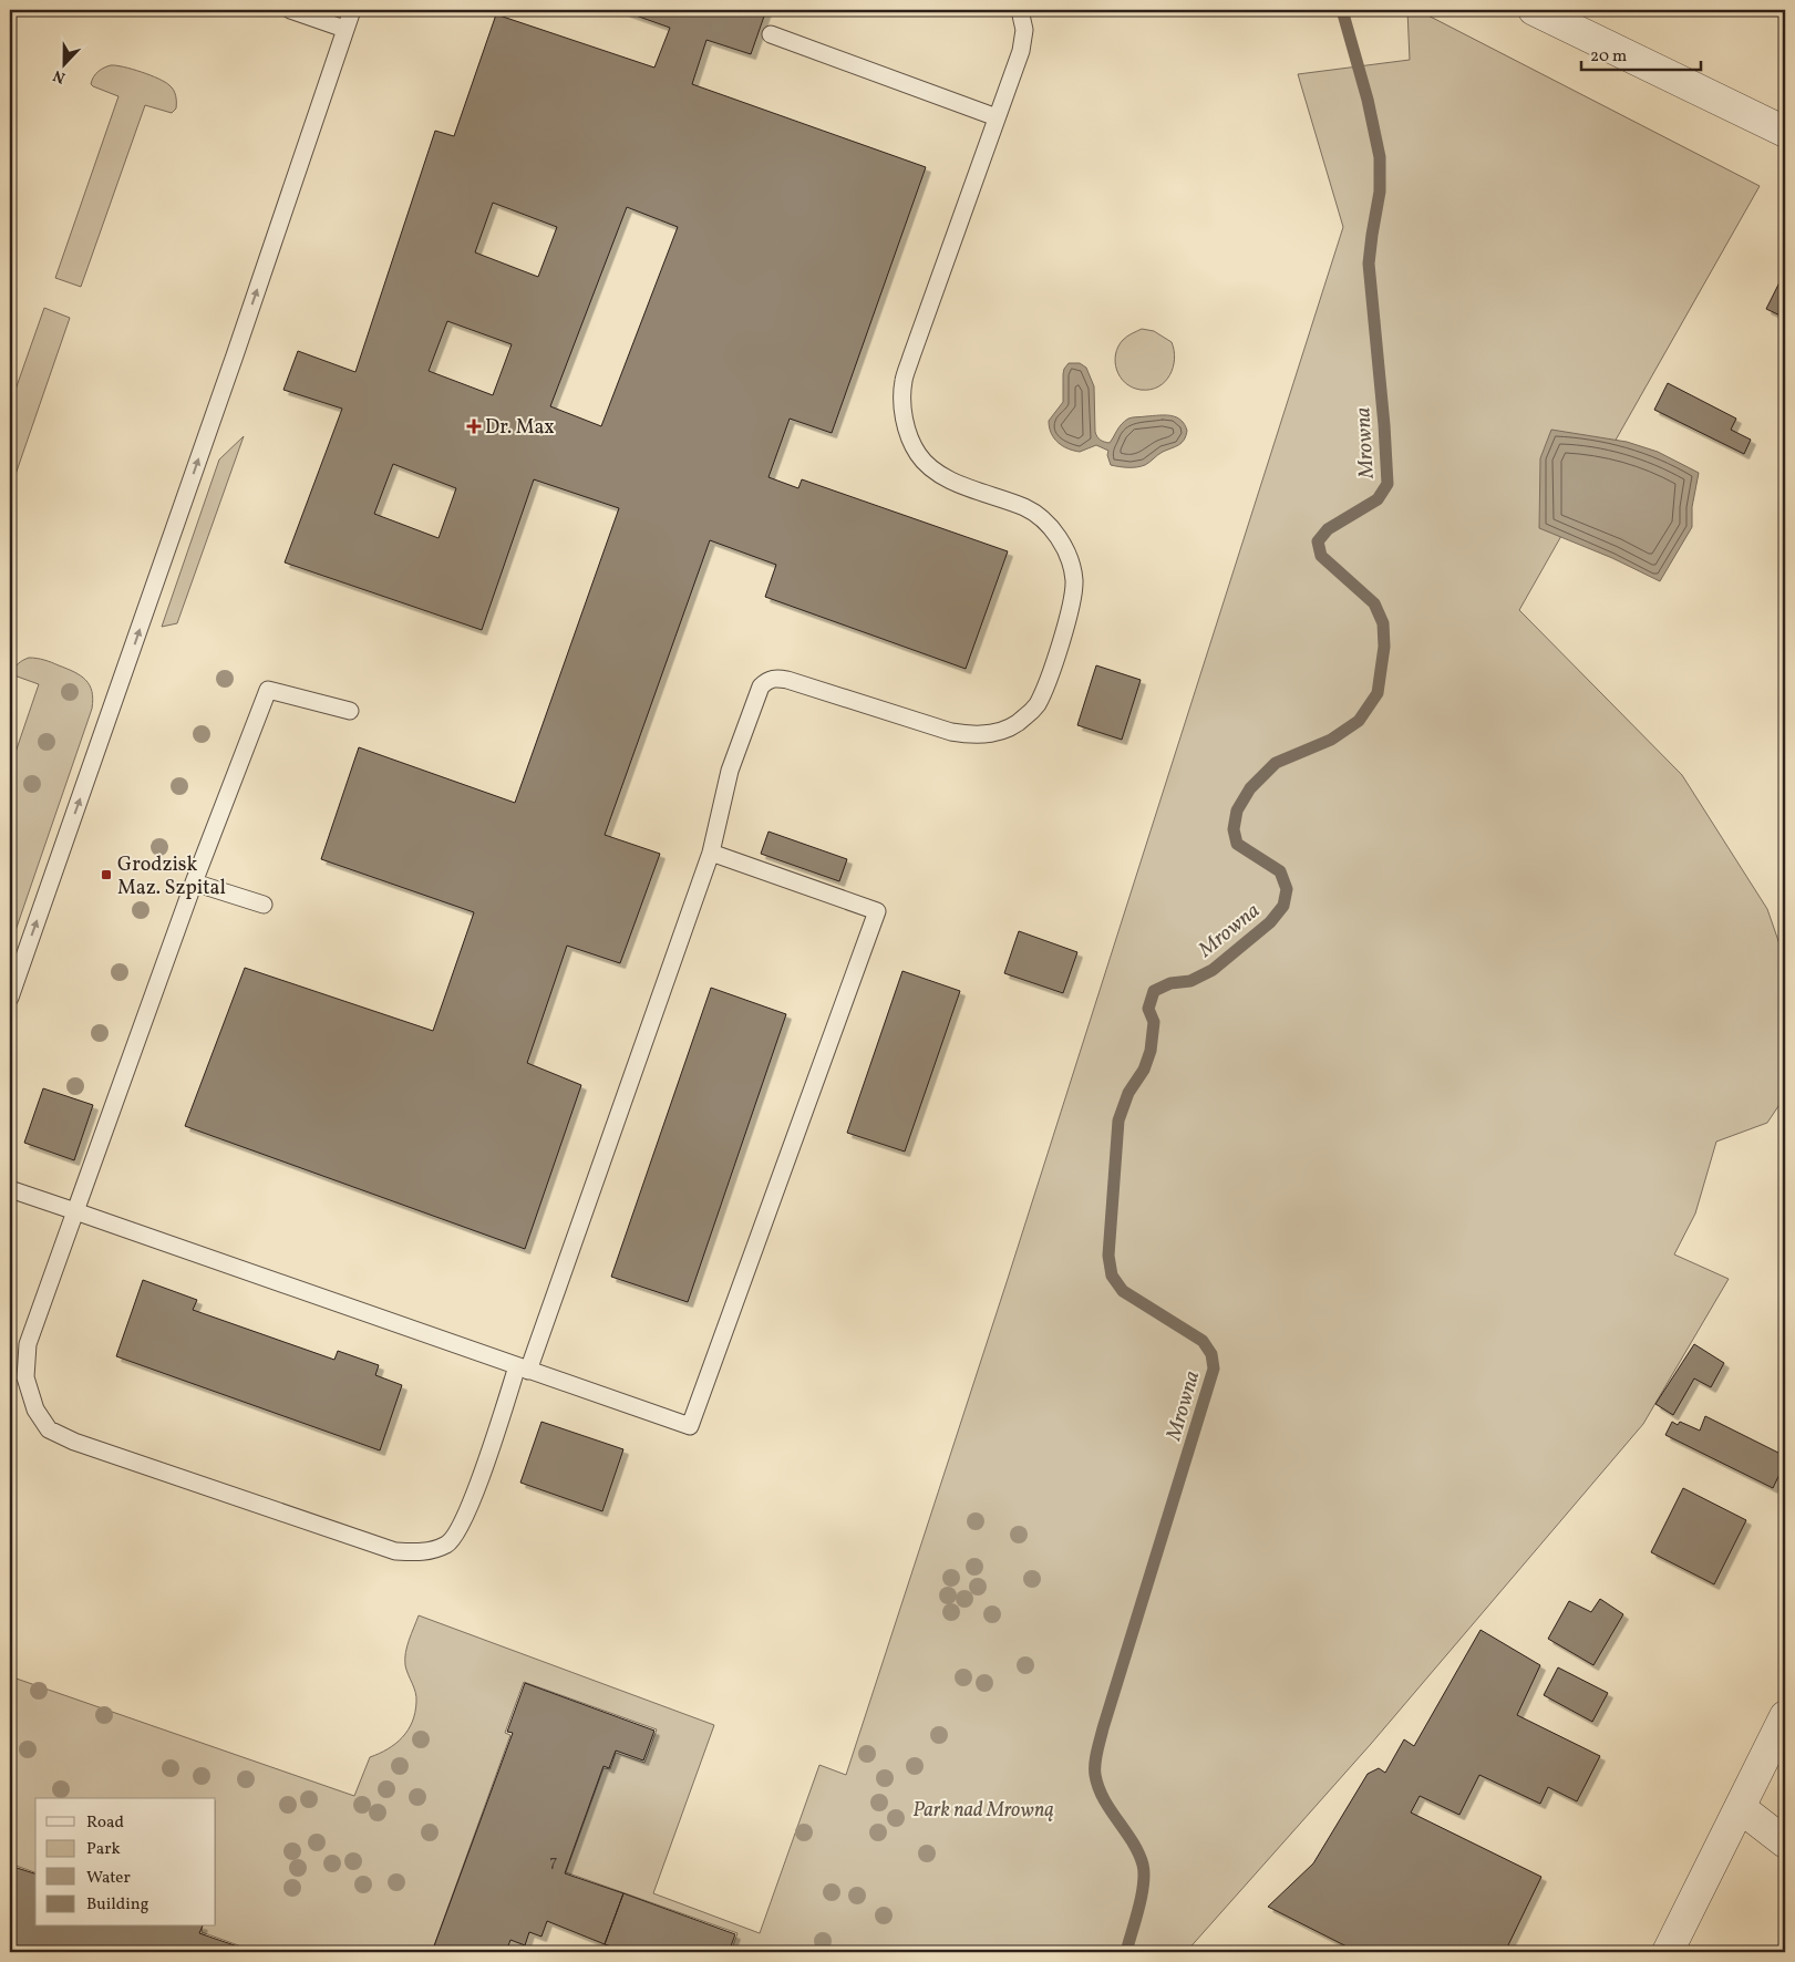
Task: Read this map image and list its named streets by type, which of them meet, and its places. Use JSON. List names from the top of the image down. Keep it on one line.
{"water":["Mrowna"],"parks":["Park nad Mrowną"],"places":{"health":["Dr. Max"],"transit":["Grodzisk Maz. Szpital"]},"house_numbers":["7"],"legend":["Road","Park","Water","Building"],"scale_bar":"20 m","north":"bottom"}
